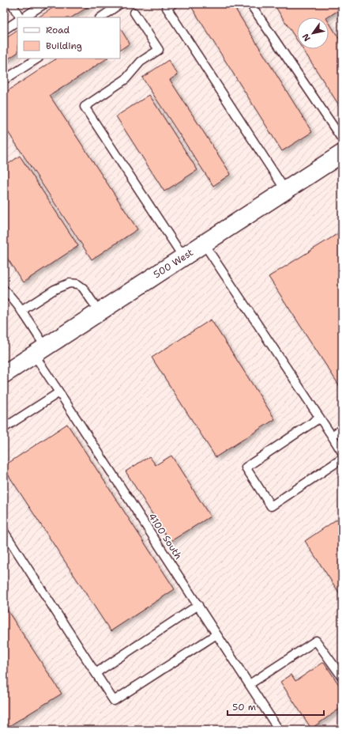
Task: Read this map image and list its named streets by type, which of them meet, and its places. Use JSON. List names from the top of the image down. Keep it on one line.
{"streets":{"main road":["500 West"],"lane":["4100 South"]},"crossings":[["500 West","4100 South"]],"legend":["Road","Building"],"scale_bar":"50 m","north":"bottom left"}
